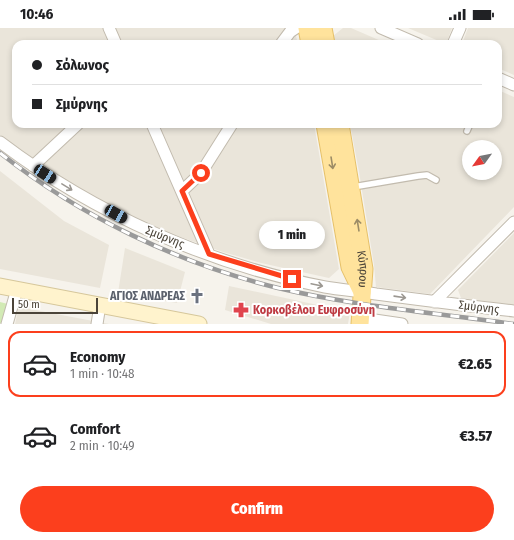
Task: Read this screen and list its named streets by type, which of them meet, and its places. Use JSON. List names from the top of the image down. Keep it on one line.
{"streets":{"main road":["Κύπρου"],"street":["Σμύρνης"]},"crossings":[["Σμύρνης","Κύπρου"]],"one_way":["Σμύρνης"],"places":{"church":["ΑΓΙΟΣ ΑΝΔΡΕΑΣ"],"pharmacy":["Κορκοβέλου Ευφροσύνη"]},"scale_bar":"50 m","north":"bottom left","page":{"status":"10:46","banner":["Σόλωνος","Σμύρνης"],"bubble":"1 min","scale":"50 m","list":[{"name":"Economy","note":"1 min · 10:48","value":"€2.65"},{"name":"Comfort","note":"2 min · 10:49","value":"€3.57"}],"buttons":"Confirm"}}
